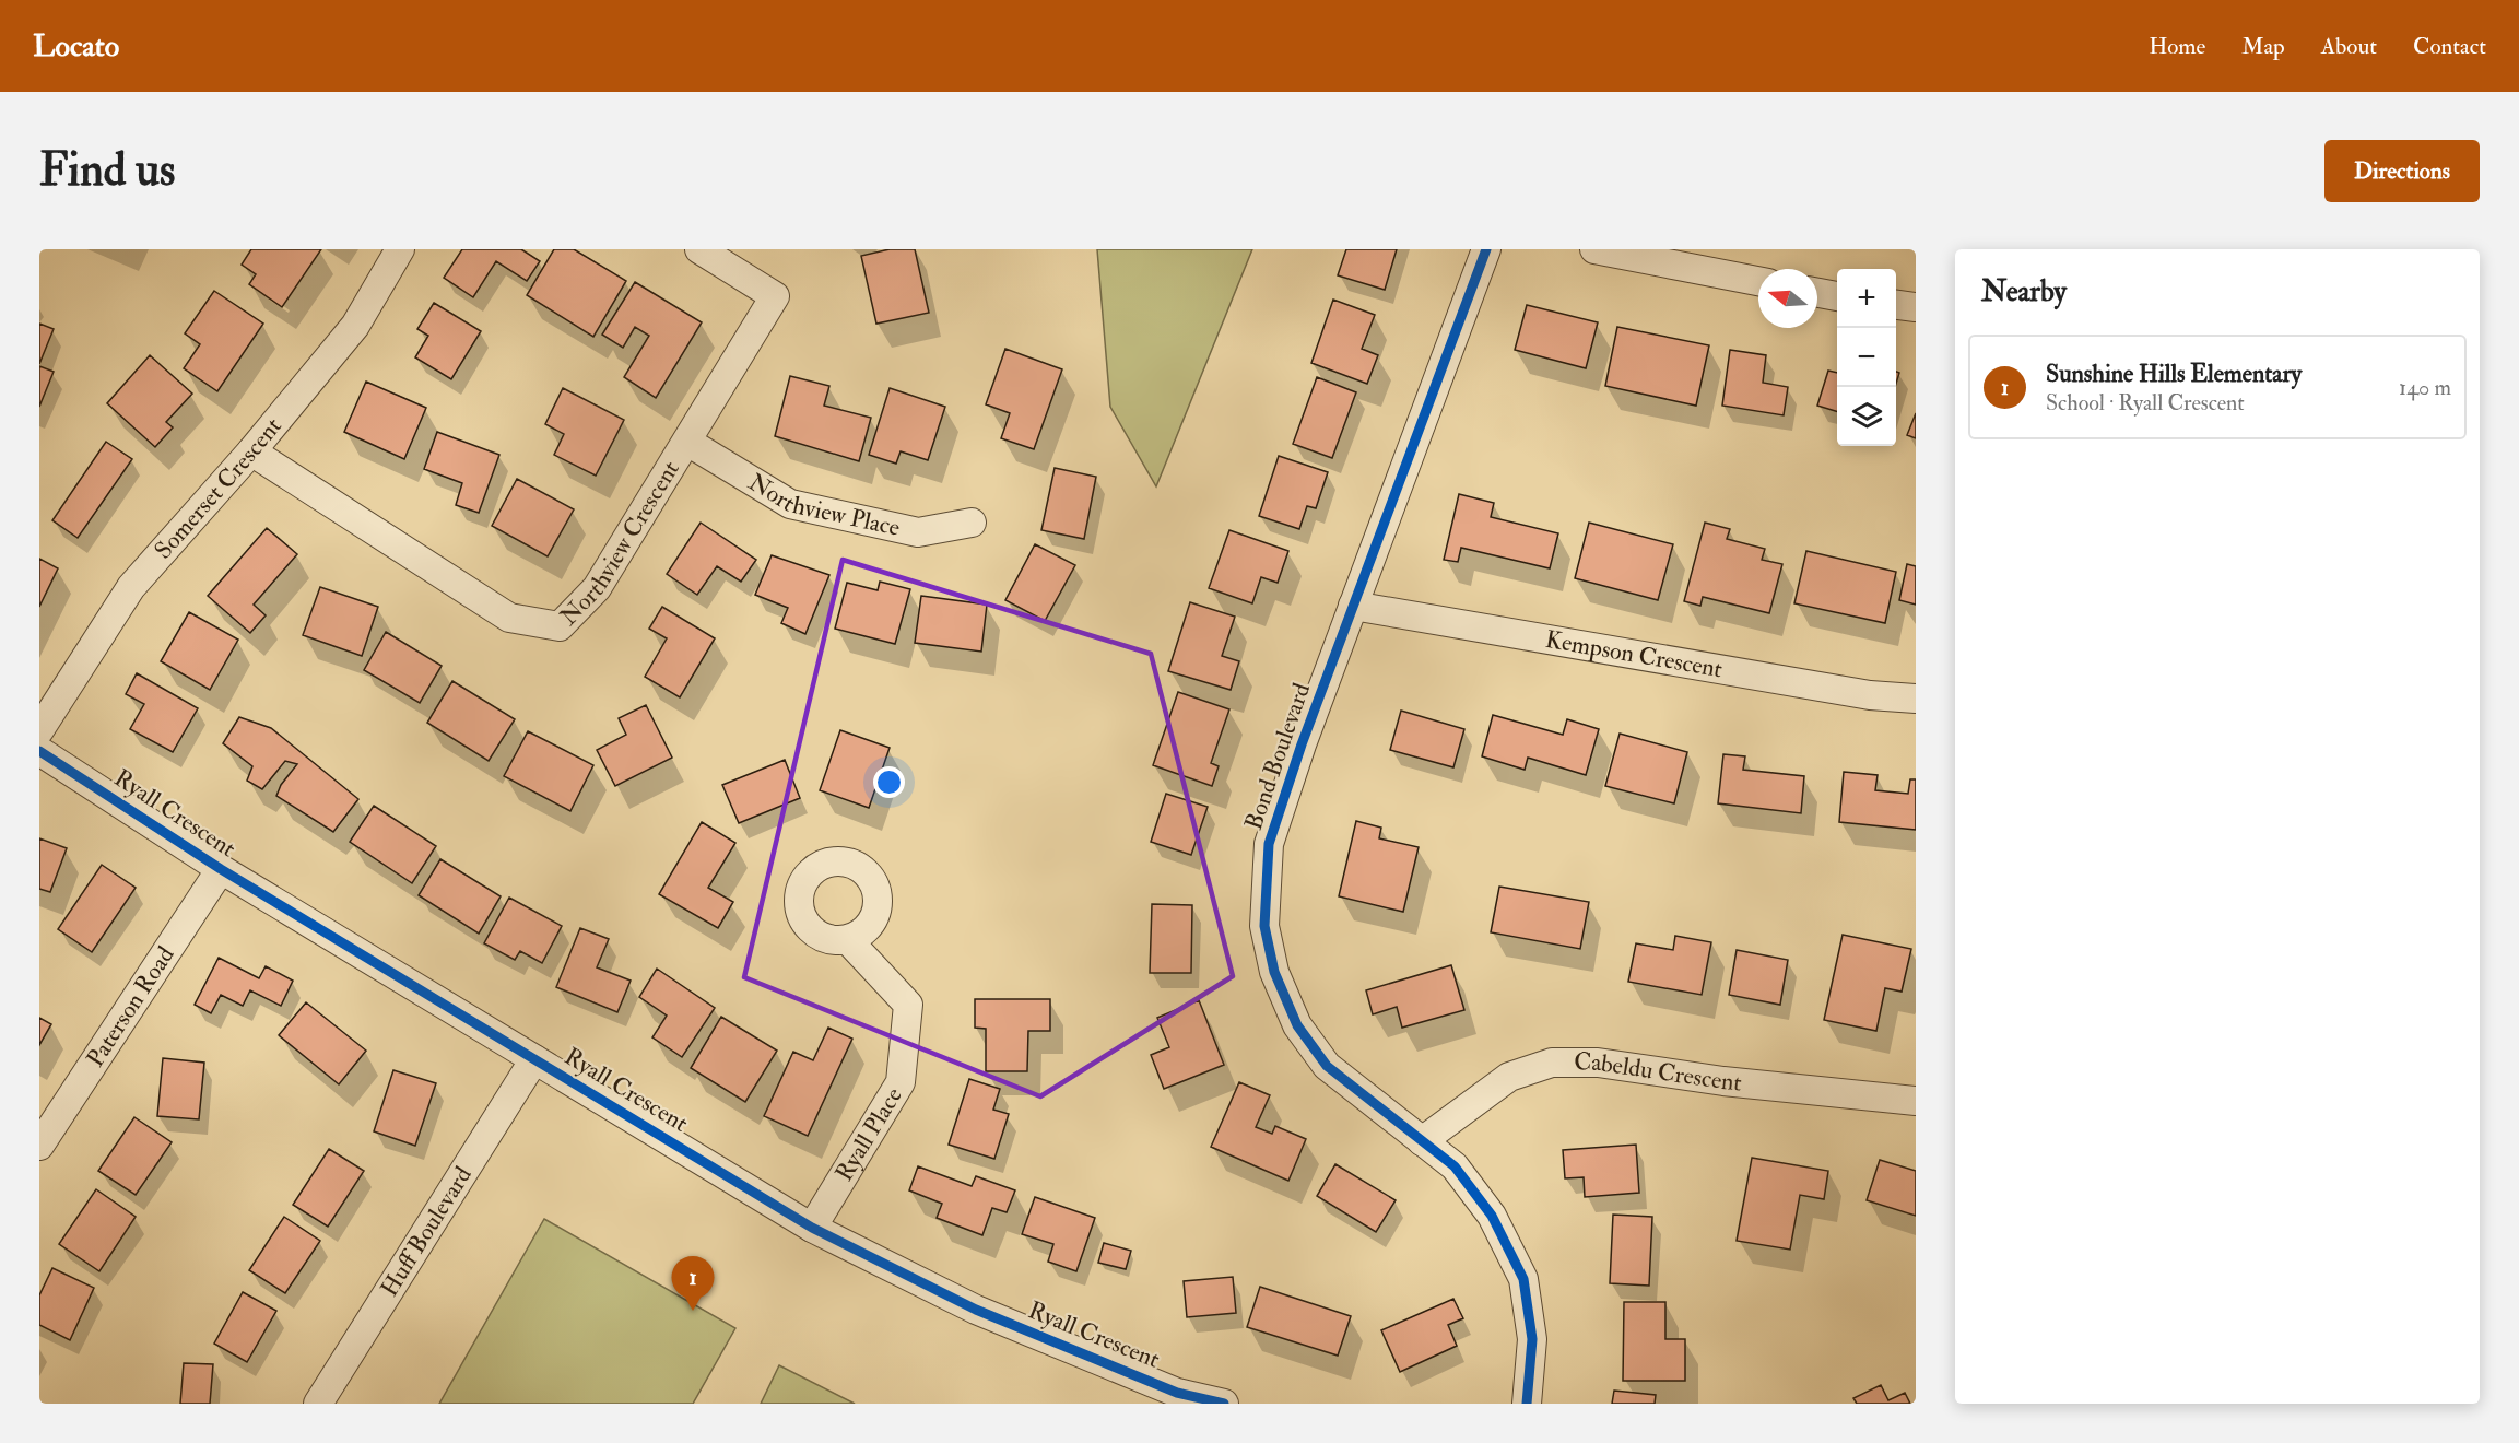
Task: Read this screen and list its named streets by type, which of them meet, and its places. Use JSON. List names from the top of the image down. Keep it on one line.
{"streets":{"street":["Somerset Crescent","Northview Place","Northview Crescent","Kempson Crescent","Bond Boulevard","Ryall Crescent","Paterson Road","Cabeldu Crescent","Ryall Place","Huff Boulevard"]},"crossings":[["Somerset Crescent","Northview Crescent"],["Northview Place","Northview Crescent"],["Kempson Crescent","Bond Boulevard"],["Bond Boulevard","Cabeldu Crescent"],["Ryall Crescent","Paterson Road"],["Ryall Crescent","Ryall Place"],["Ryall Crescent","Huff Boulevard"]],"north":"left","page":{"header":"Locato","nav":["Home","Map","About","Contact"],"buttons":"Directions","title":"Find us","heading":"Nearby","map_buttons":["+","−"],"list":[{"mark":"1","name":"Sunshine Hills Elementary","note":"School · Ryall Crescent","value":"140 m"}],"pins":"1"}}
